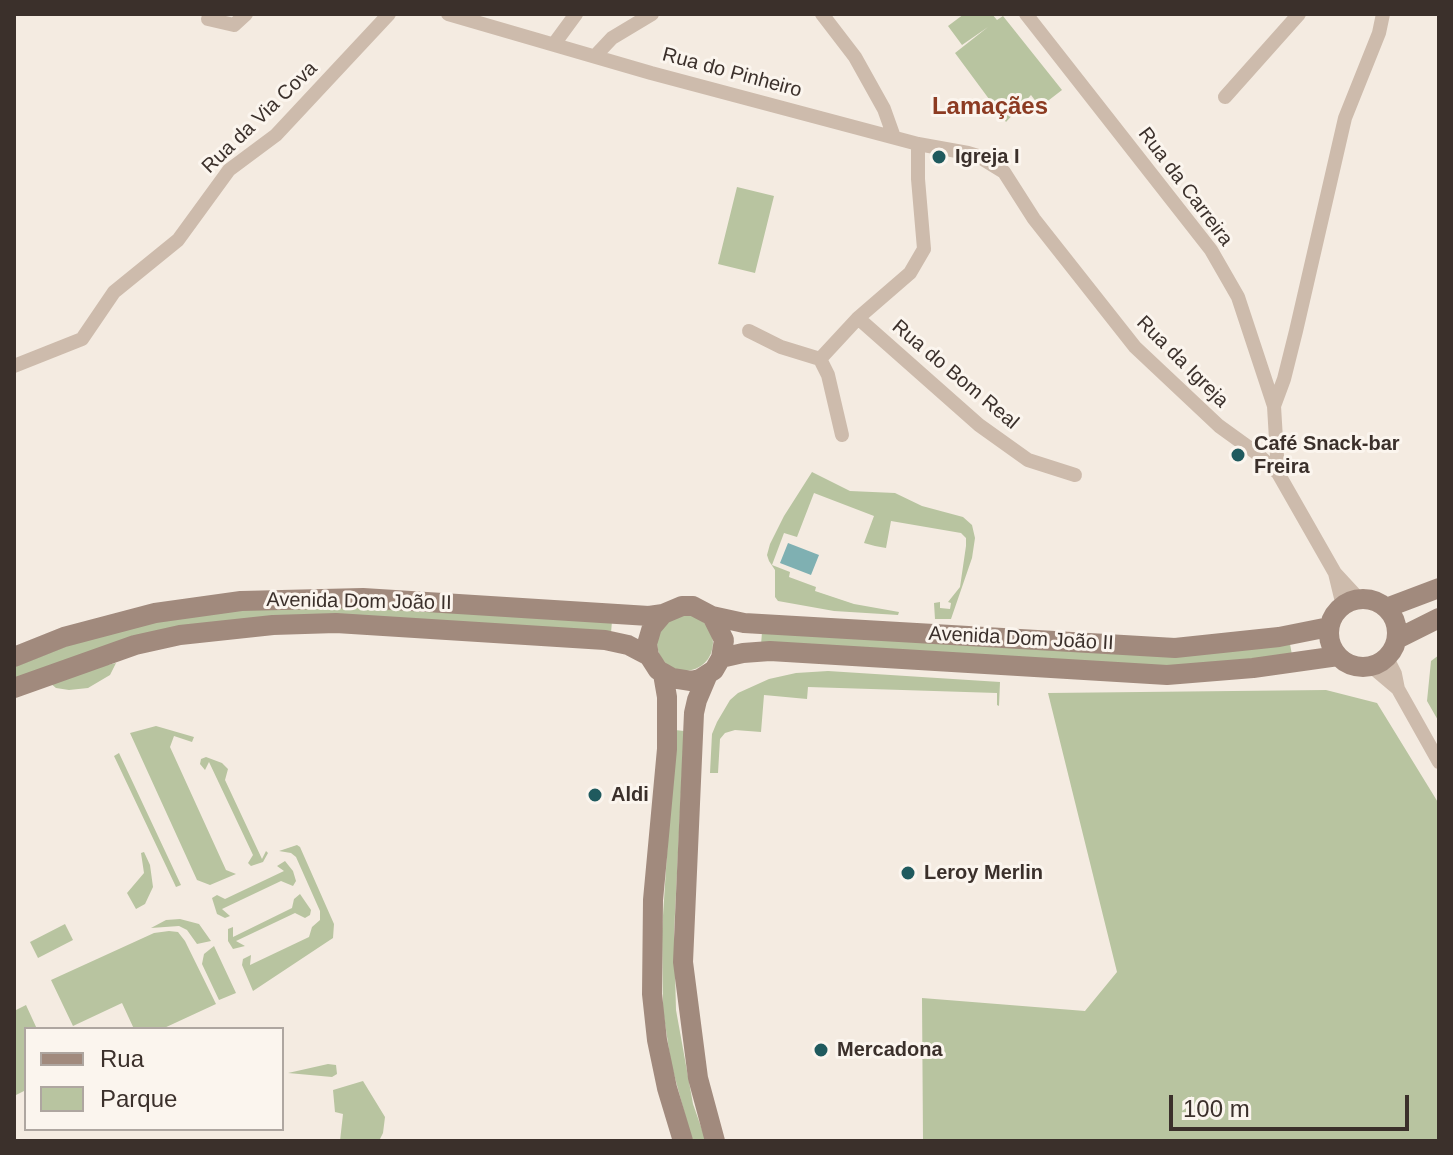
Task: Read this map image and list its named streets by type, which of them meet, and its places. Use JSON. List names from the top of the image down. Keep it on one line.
{"streets":{"main road":["Avenida Dom João II"],"street":["Rua do Pinheiro","Rua da Via Cova","Rua da Carreira","Rua da Igreja","Rua do Bom Real"]},"crossings":[["Rua do Pinheiro","Rua da Igreja"],["Rua do Pinheiro","Rua do Bom Real"],["Rua da Igreja","Avenida Dom João II"]],"districts":["Lamaçães"],"places":["Igreja I","Café Snack-bar Freira","Aldi","Leroy Merlin","Mercadona"],"legend":["Rua","Parque"],"scale_bar":"100 m"}
